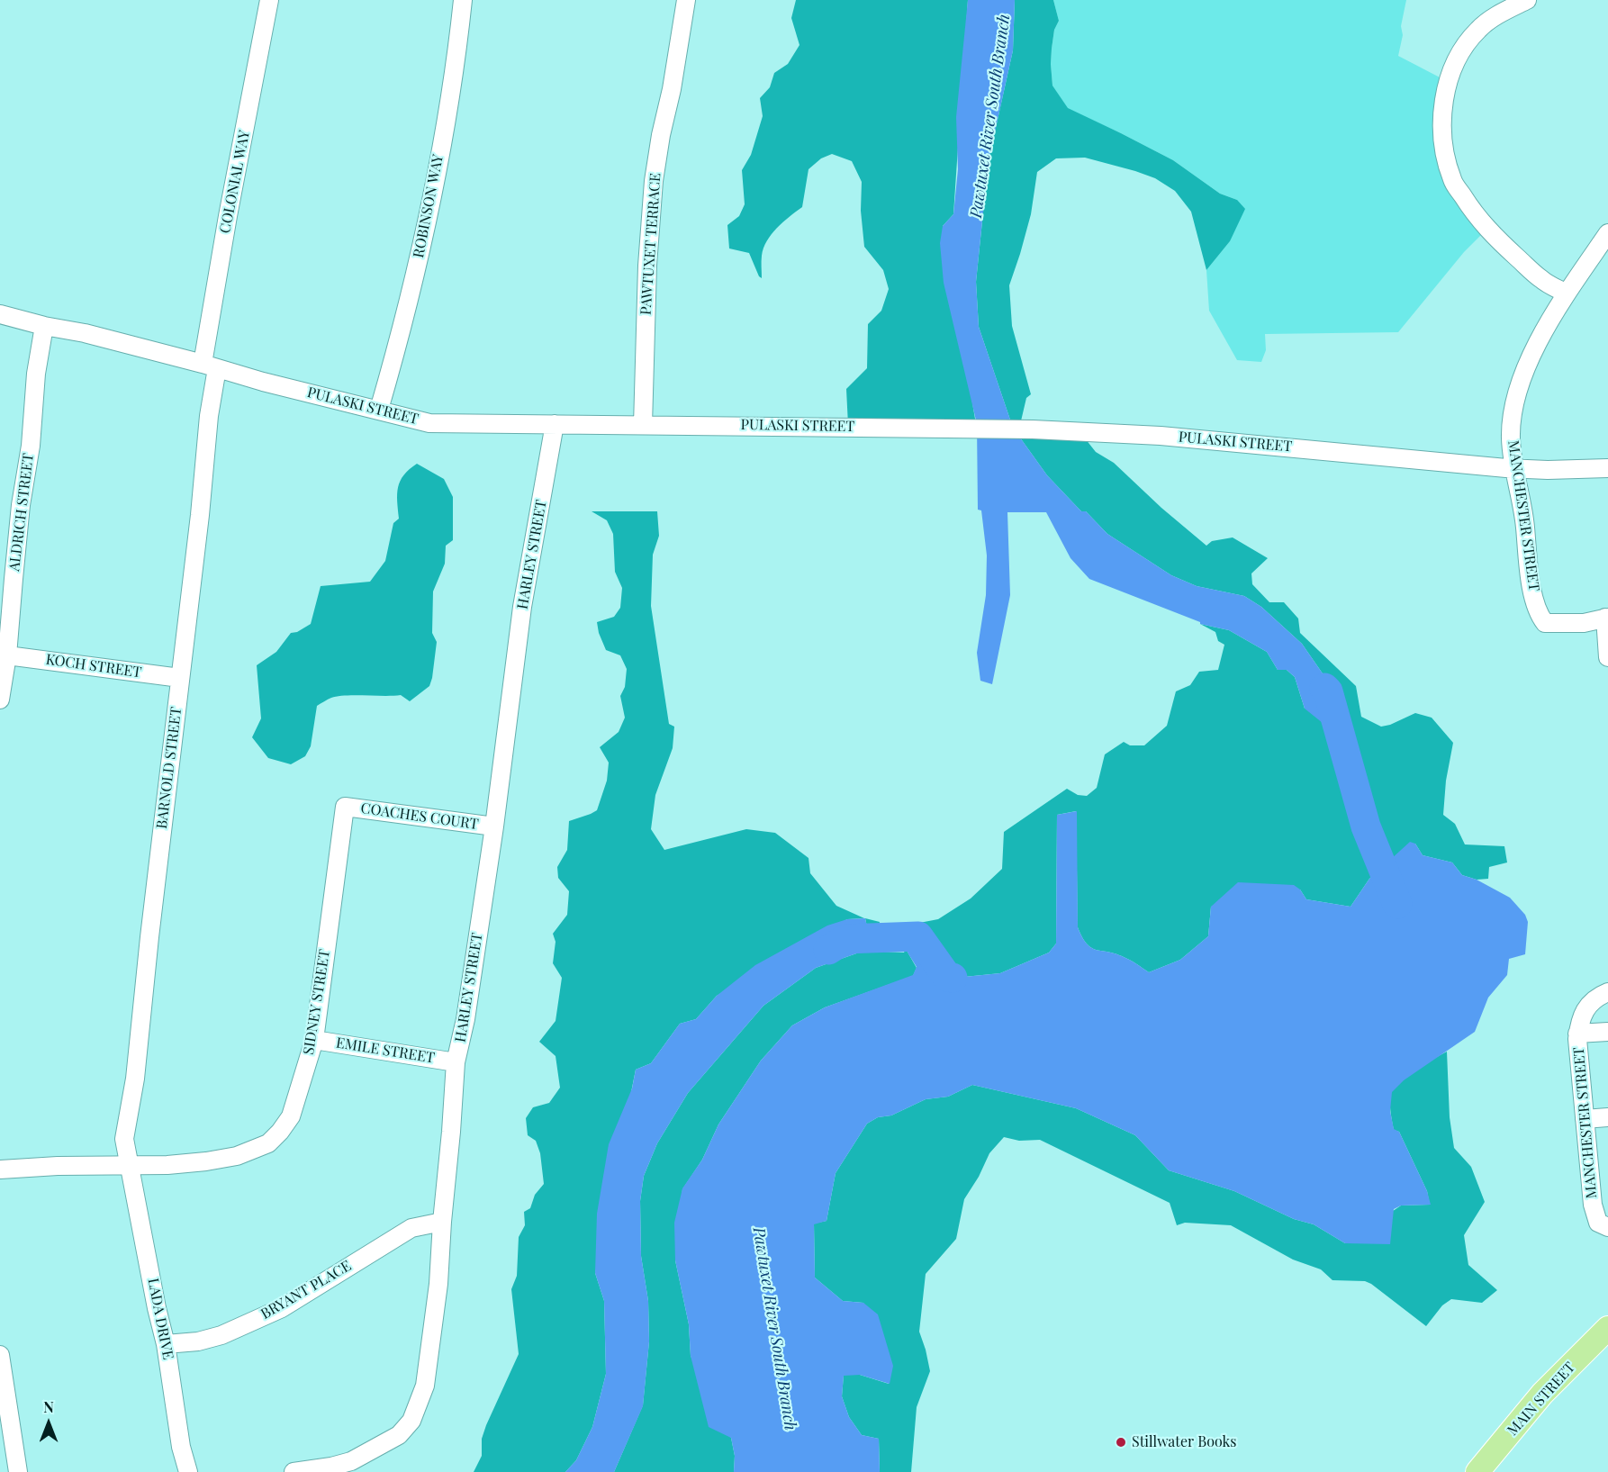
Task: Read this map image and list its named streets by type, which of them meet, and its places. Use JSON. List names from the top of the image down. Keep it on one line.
{"streets":{"main road":["MAIN STREET"],"street":["COLONIAL WAY","ROBINSON WAY","PAWTUXET TERRACE","PULASKI STREET","ALDRICH STREET","MANCHESTER STREET","HARLEY STREET","KOCH STREET","BARNOLD STREET","COACHES COURT","SIDNEY STREET","EMILE STREET","BRYANT PLACE","LADA DRIVE"]},"crossings":[["COLONIAL WAY","PULASKI STREET"],["COLONIAL WAY","BARNOLD STREET"],["ROBINSON WAY","PULASKI STREET"],["PAWTUXET TERRACE","PULASKI STREET"],["PULASKI STREET","ALDRICH STREET"],["PULASKI STREET","MANCHESTER STREET"],["PULASKI STREET","HARLEY STREET"],["PULASKI STREET","BARNOLD STREET"],["ALDRICH STREET","KOCH STREET"],["HARLEY STREET","COACHES COURT"],["HARLEY STREET","EMILE STREET"],["HARLEY STREET","BRYANT PLACE"],["KOCH STREET","BARNOLD STREET"],["BARNOLD STREET","SIDNEY STREET"],["BARNOLD STREET","LADA DRIVE"],["COACHES COURT","SIDNEY STREET"],["SIDNEY STREET","EMILE STREET"],["SIDNEY STREET","LADA DRIVE"],["BRYANT PLACE","LADA DRIVE"]],"water":["Pawtuxet River South Branch"],"places":["Stillwater Books"],"north":"top"}
